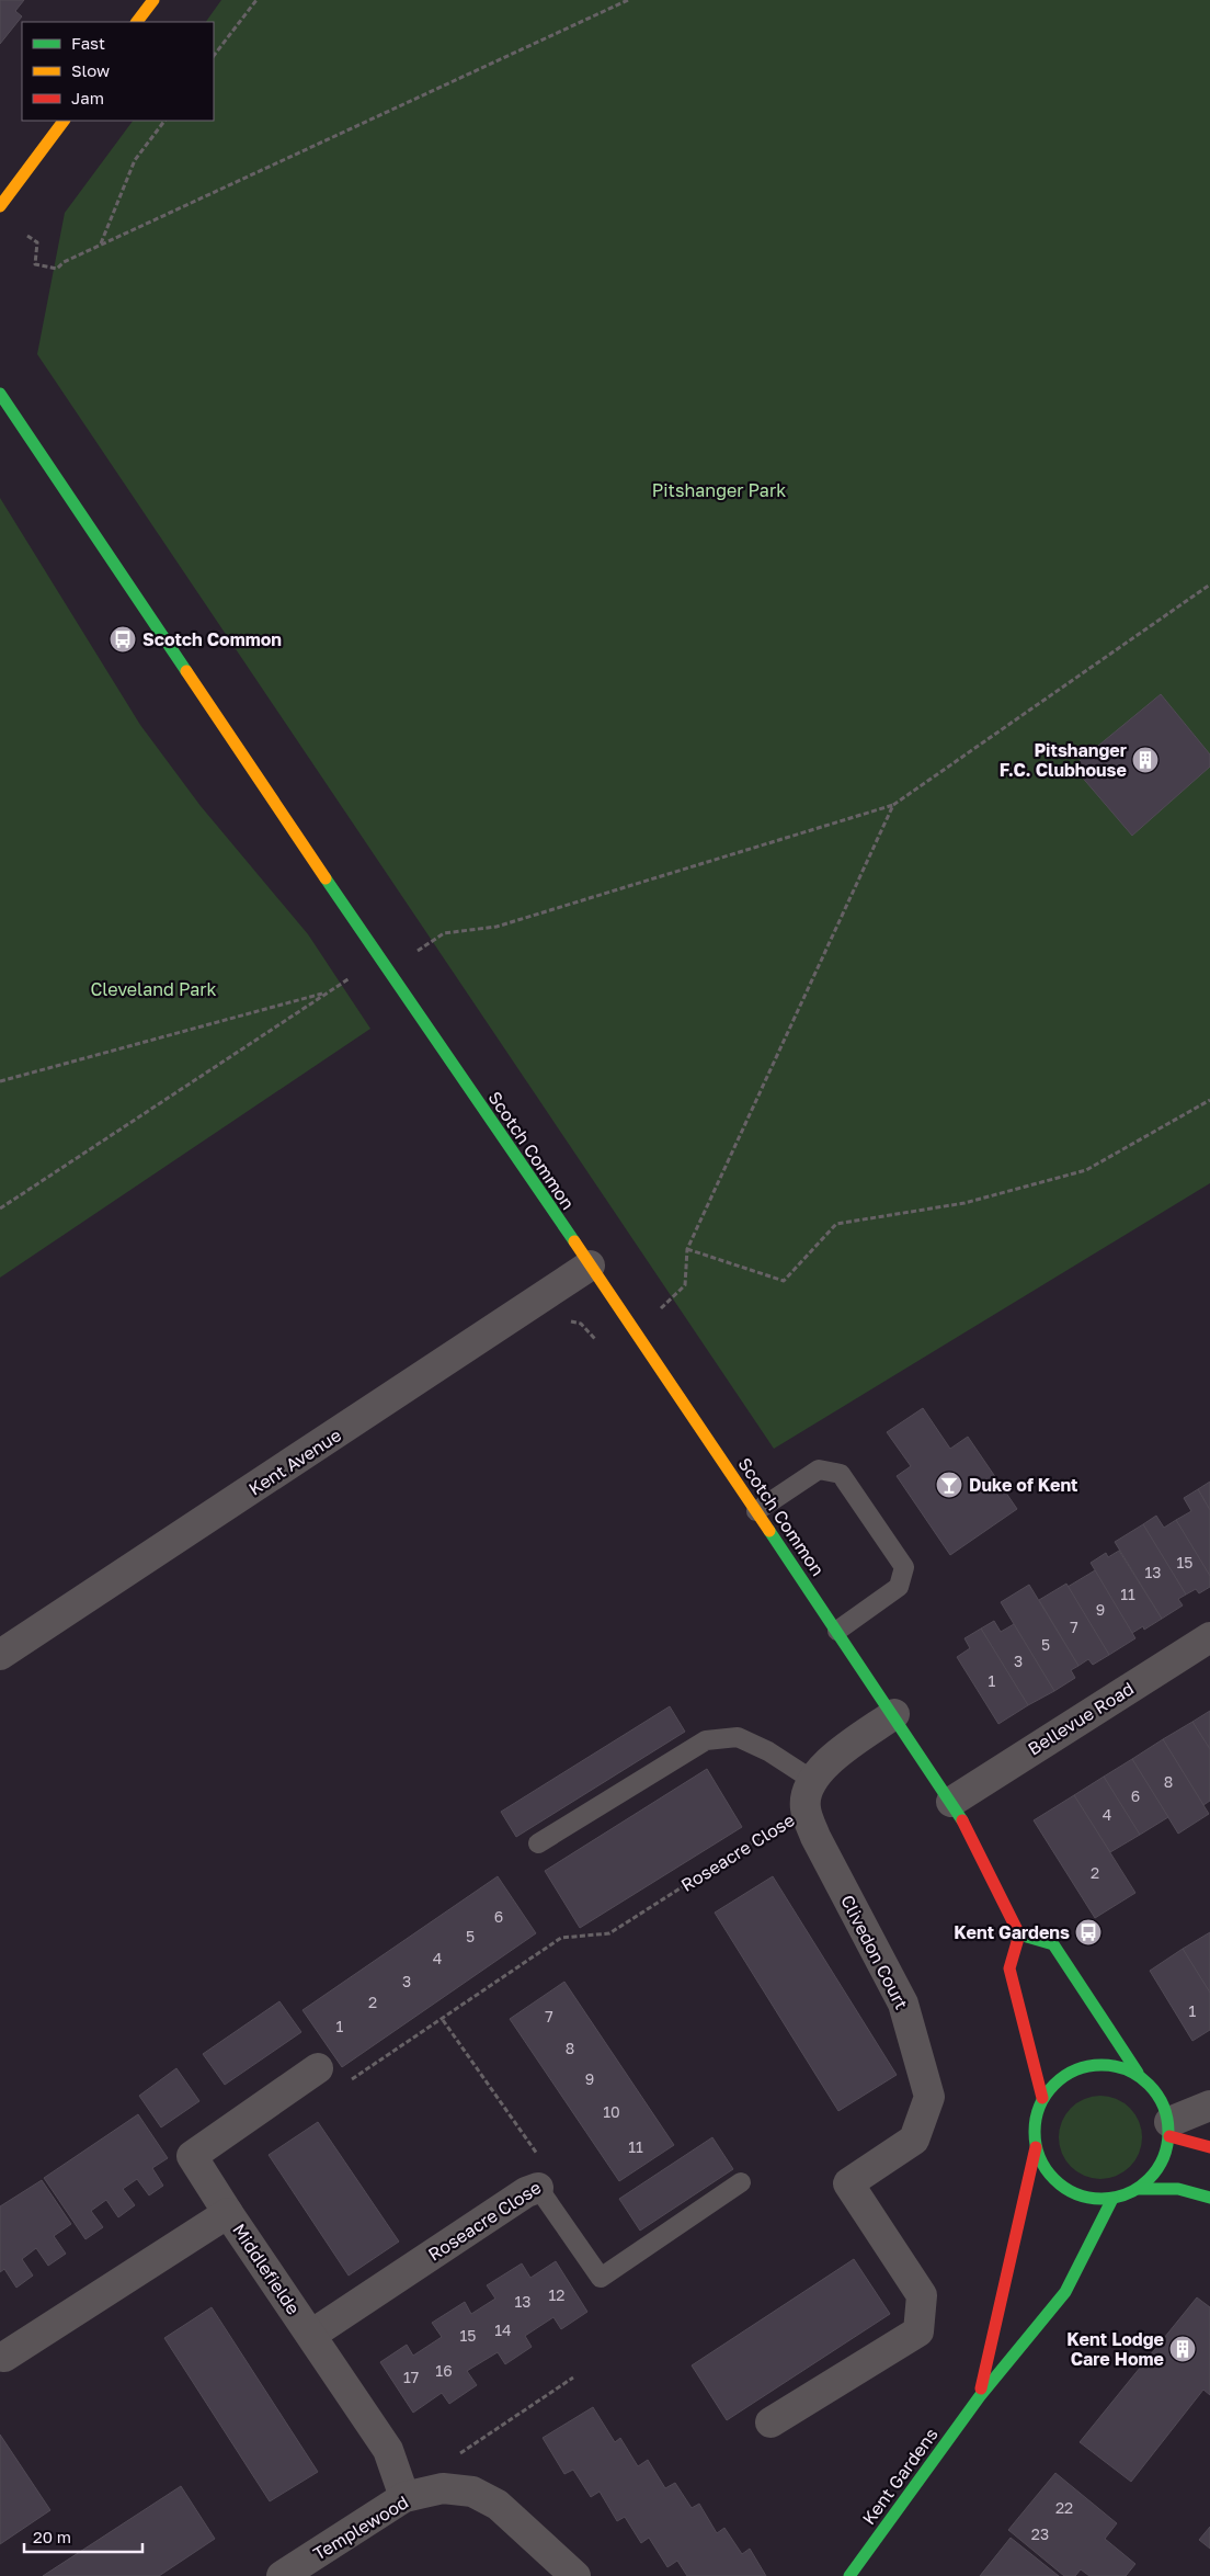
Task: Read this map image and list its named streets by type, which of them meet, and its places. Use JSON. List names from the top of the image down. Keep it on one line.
{"streets":{"main road":["Scotch Common","Kent Gardens"],"street":["Kent Avenue","Bellevue Road","Roseacre Close","Clivedon Court","Middlefielde","Templewood"]},"crossings":[["Scotch Common","Kent Avenue"],["Scotch Common","Bellevue Road"],["Roseacre Close","Clivedon Court"],["Roseacre Close","Middlefielde"],["Middlefielde","Templewood"]],"parks":["Pitshanger Park","Cleveland Park"],"places":{"bus stop":["Scotch Common","Kent Gardens"],"building":["Pitshanger F.C. Clubhouse","Kent Lodge Care Home"],"bar":["Duke of Kent"]},"house_numbers":["15","13","11","9","7","5","3","1","8","6","4","2","6","5","4","3","2","1","7","1","8","9","10","11","12","13","14","15","16","17","22","23"],"legend":["Fast","Slow","Jam"],"scale_bar":"20 m"}
